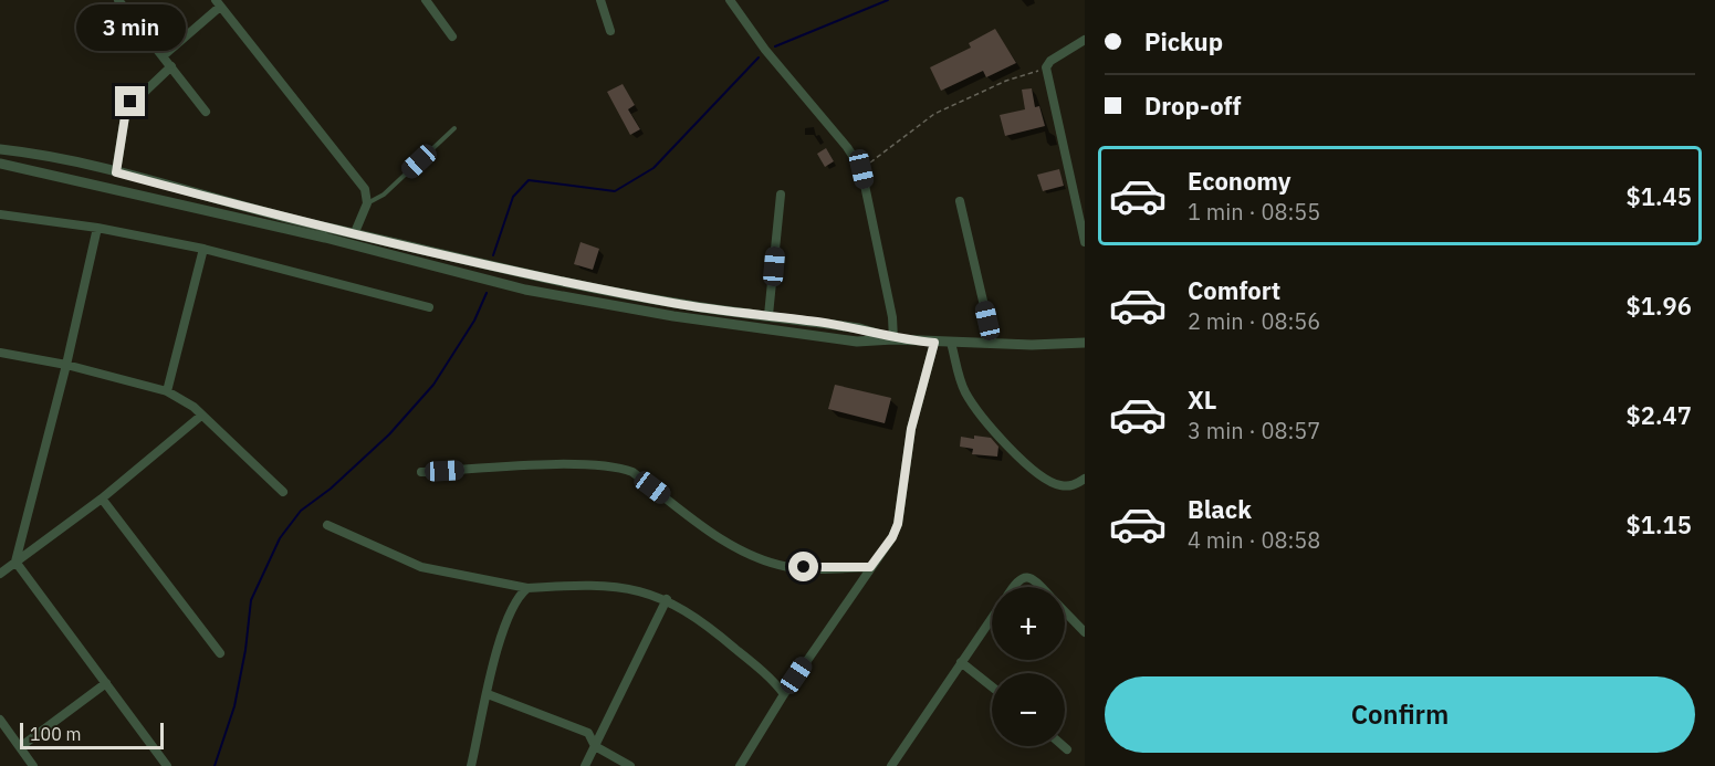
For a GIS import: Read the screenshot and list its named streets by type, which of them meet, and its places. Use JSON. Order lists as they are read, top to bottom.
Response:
{
  "scale_bar": "100 m",
  "page": {
    "banner": ["Pickup", "Drop-off"],
    "bubble": "3 min",
    "list": [
      {
        "name": "Economy",
        "note": "1 min · 08:55",
        "value": "$1.45"
      },
      {
        "name": "Comfort",
        "note": "2 min · 08:56",
        "value": "$1.96"
      },
      {
        "name": "XL",
        "note": "3 min · 08:57",
        "value": "$2.47"
      },
      {
        "name": "Black",
        "note": "4 min · 08:58",
        "value": "$1.15"
      }
    ],
    "map_buttons": ["+", "−"],
    "buttons": "Confirm",
    "scale": "100 m"
  }
}
